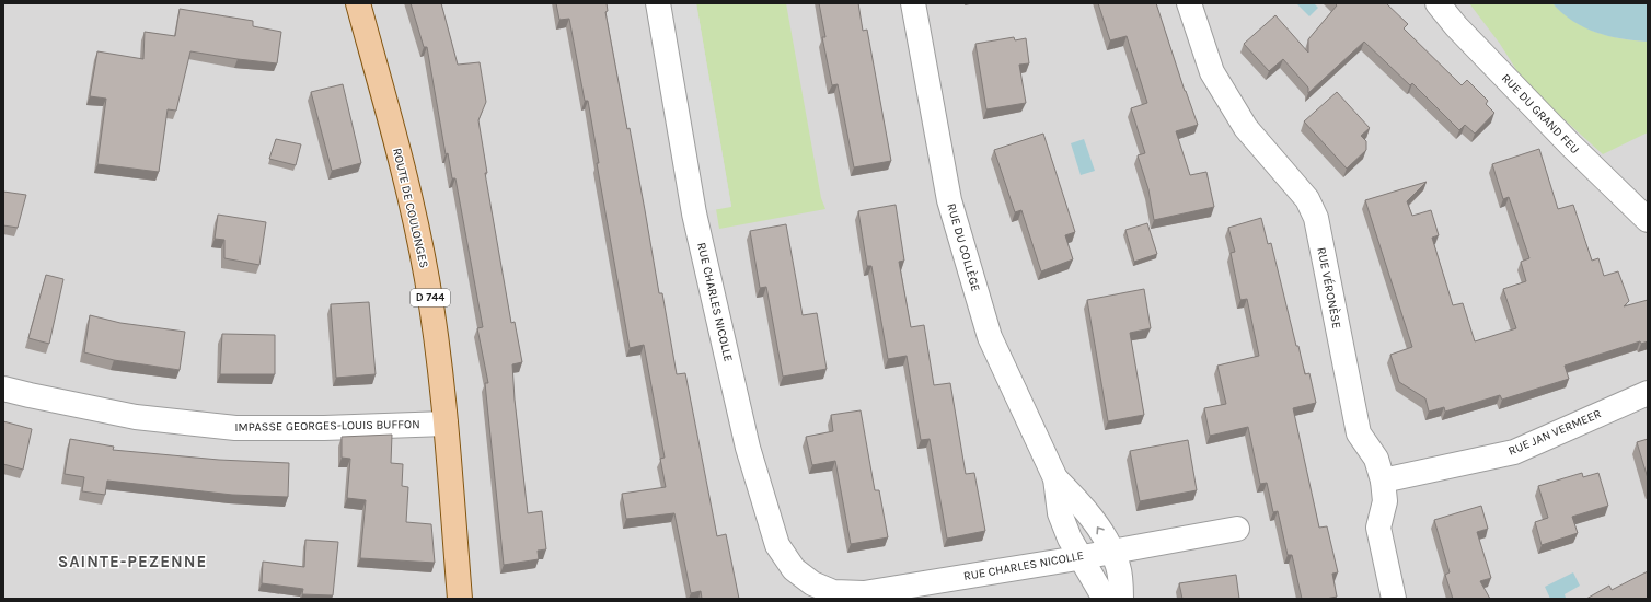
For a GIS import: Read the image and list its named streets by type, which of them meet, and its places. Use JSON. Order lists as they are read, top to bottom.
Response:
{
  "streets": {
    "main road": ["ROUTE DE COULONGES", "D 744"],
    "street": [
      "RUE DU GRAND FEU",
      "RUE DU COLLÈGE",
      "RUE VÉRONÈSE",
      "RUE CHARLES NICOLLE",
      "IMPASSE GEORGES-LOUIS BUFFON",
      "RUE JAN VERMEER"
    ]
  },
  "crossings": [
    ["ROUTE DE COULONGES", "IMPASSE GEORGES-LOUIS BUFFON"],
    ["RUE DU COLLÈGE", "RUE CHARLES NICOLLE"],
    ["RUE VÉRONÈSE", "RUE JAN VERMEER"]
  ],
  "districts": ["SAINTE-PEZENNE"]
}
